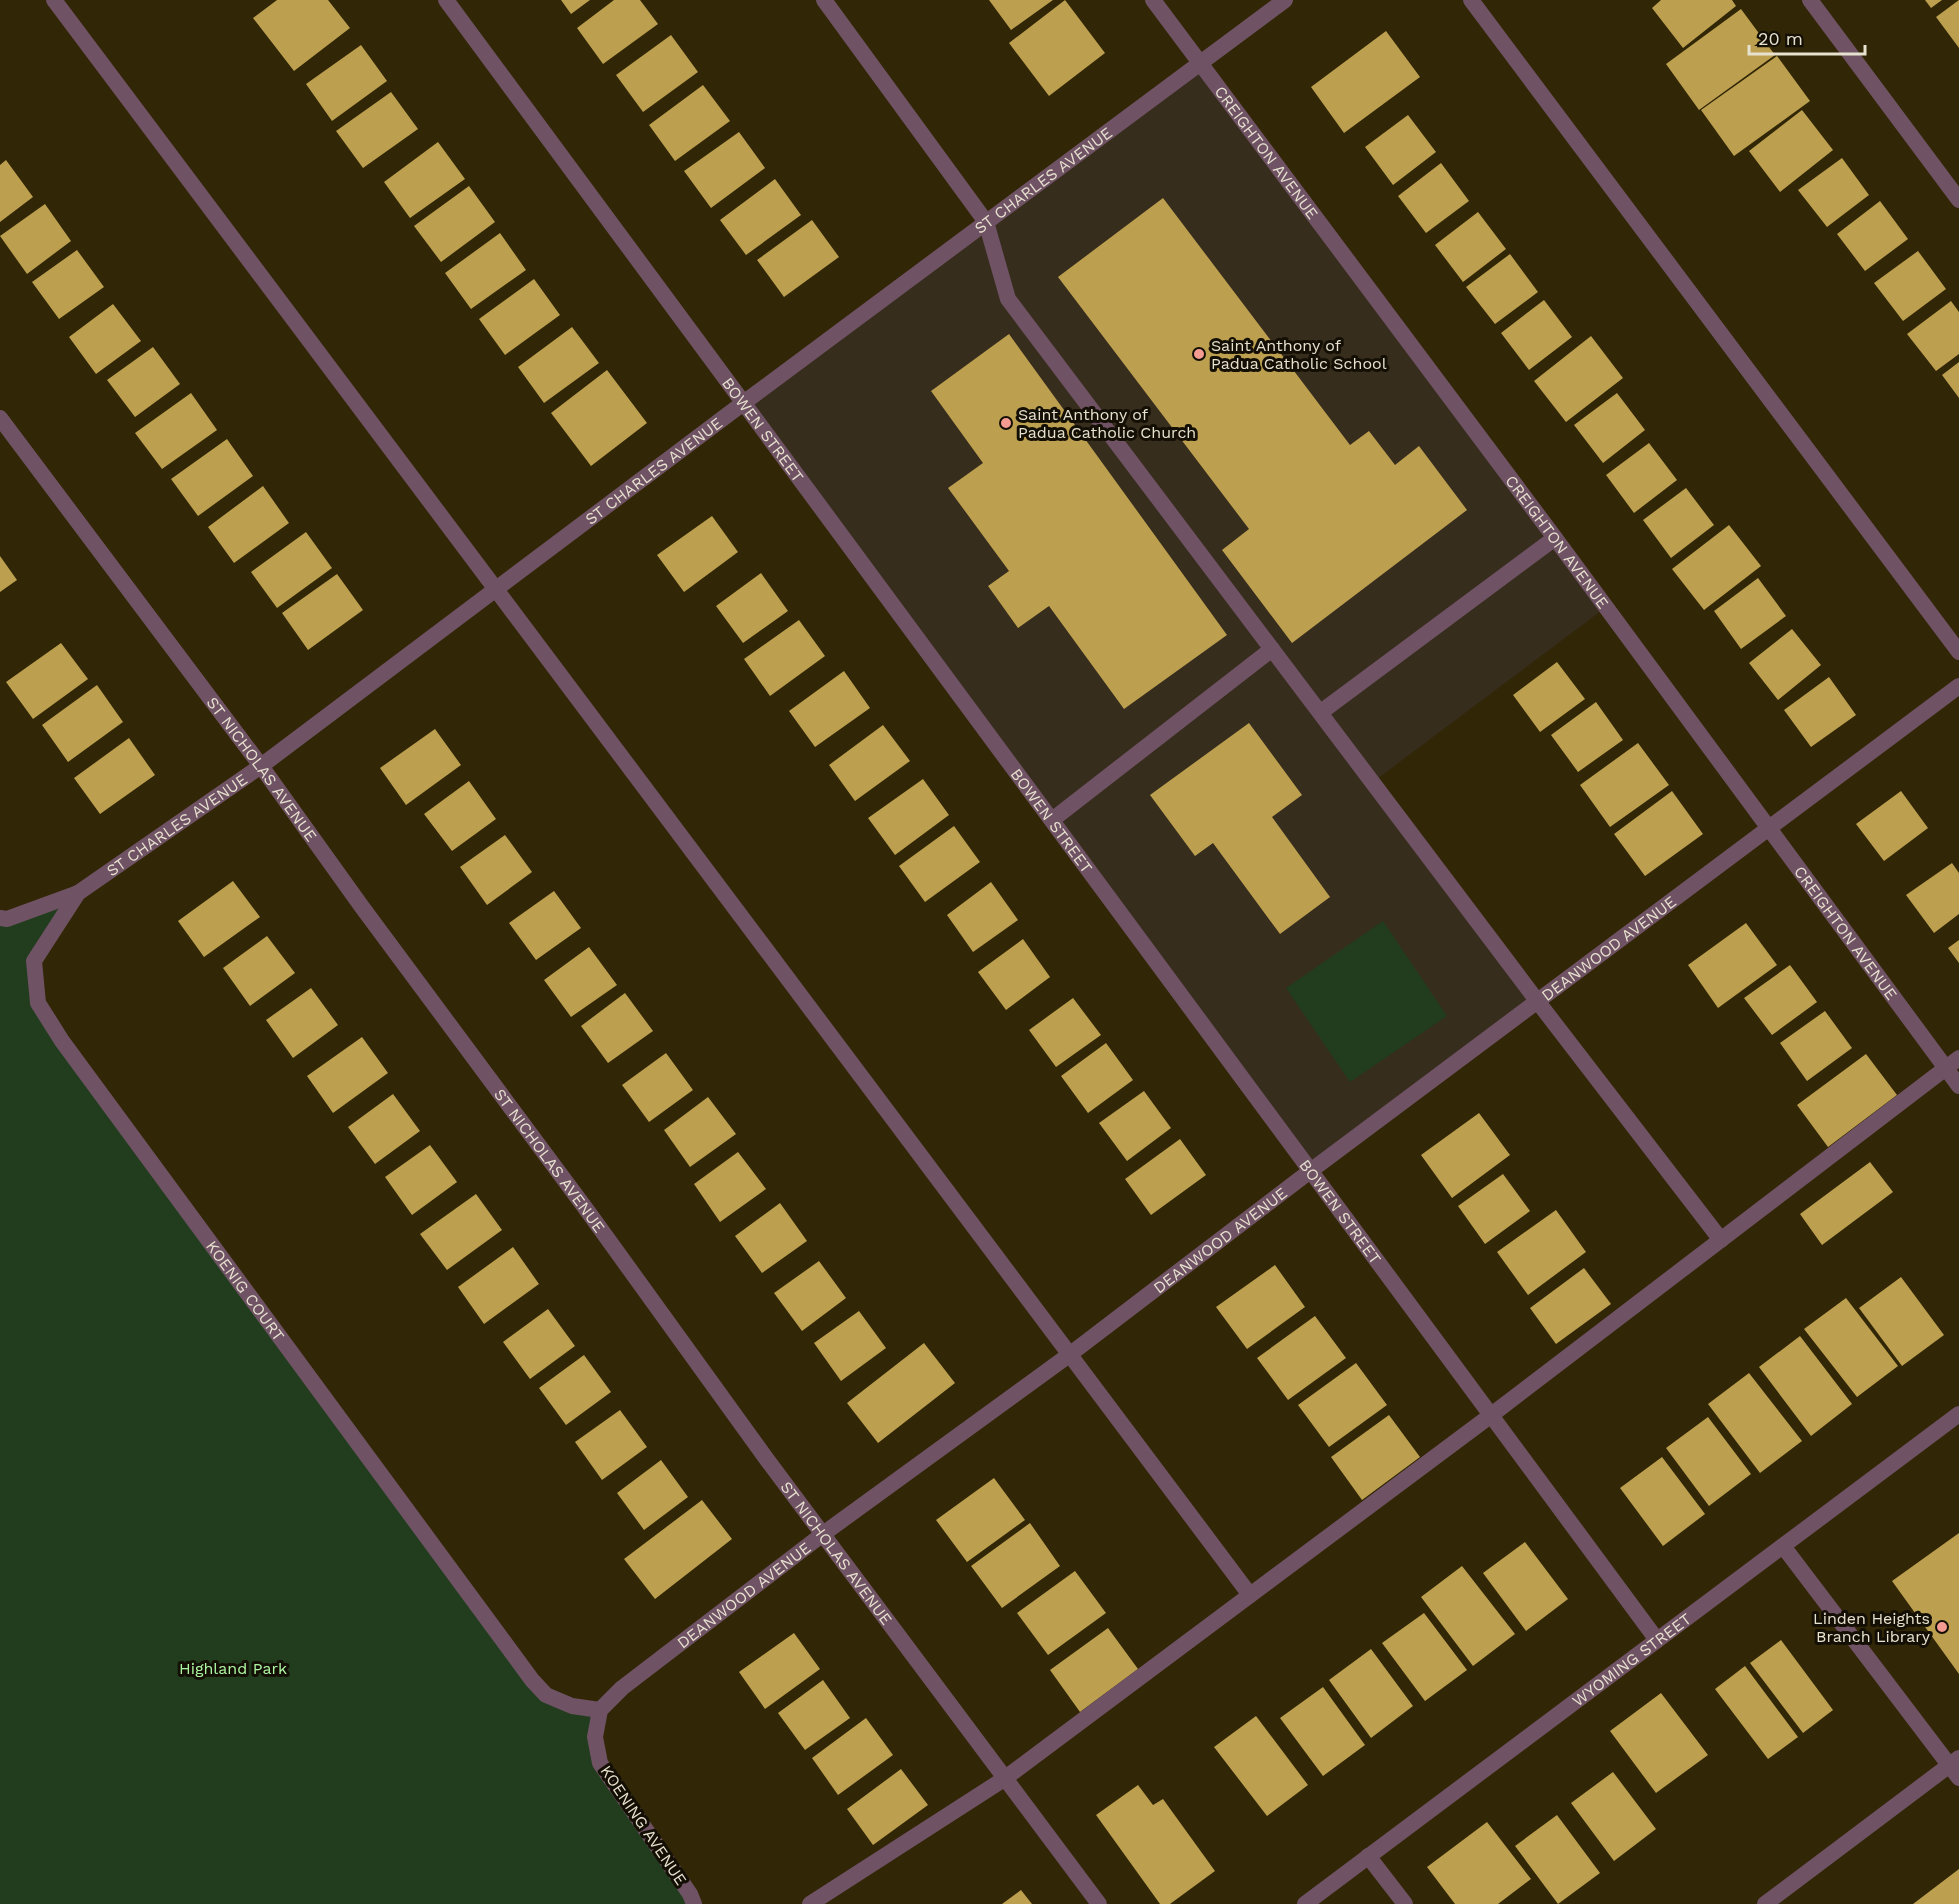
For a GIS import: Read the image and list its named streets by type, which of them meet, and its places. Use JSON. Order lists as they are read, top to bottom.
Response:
{
  "streets": {
    "street": [
      "CREIGHTON AVENUE",
      "ST CHARLES AVENUE",
      "BOWEN STREET",
      "ST NICHOLAS AVENUE",
      "DEANWOOD AVENUE",
      "KOENIG COURT",
      "WYOMING STREET",
      "KOENING AVENUE"
    ]
  },
  "crossings": [
    ["CREIGHTON AVENUE", "ST CHARLES AVENUE"],
    ["CREIGHTON AVENUE", "DEANWOOD AVENUE"],
    ["ST CHARLES AVENUE", "BOWEN STREET"],
    ["ST CHARLES AVENUE", "ST NICHOLAS AVENUE"],
    ["ST CHARLES AVENUE", "KOENIG COURT"],
    ["BOWEN STREET", "DEANWOOD AVENUE"],
    ["BOWEN STREET", "WYOMING STREET"],
    ["ST NICHOLAS AVENUE", "DEANWOOD AVENUE"],
    ["DEANWOOD AVENUE", "KOENIG COURT"],
    ["DEANWOOD AVENUE", "KOENING AVENUE"],
    ["KOENIG COURT", "KOENING AVENUE"]
  ],
  "parks": ["Highland Park"],
  "places": ["Saint Anthony of Padua Catholic School", "Saint Anthony of Padua Catholic Church", "Linden Heights Branch Library"],
  "scale_bar": "20 m"
}
